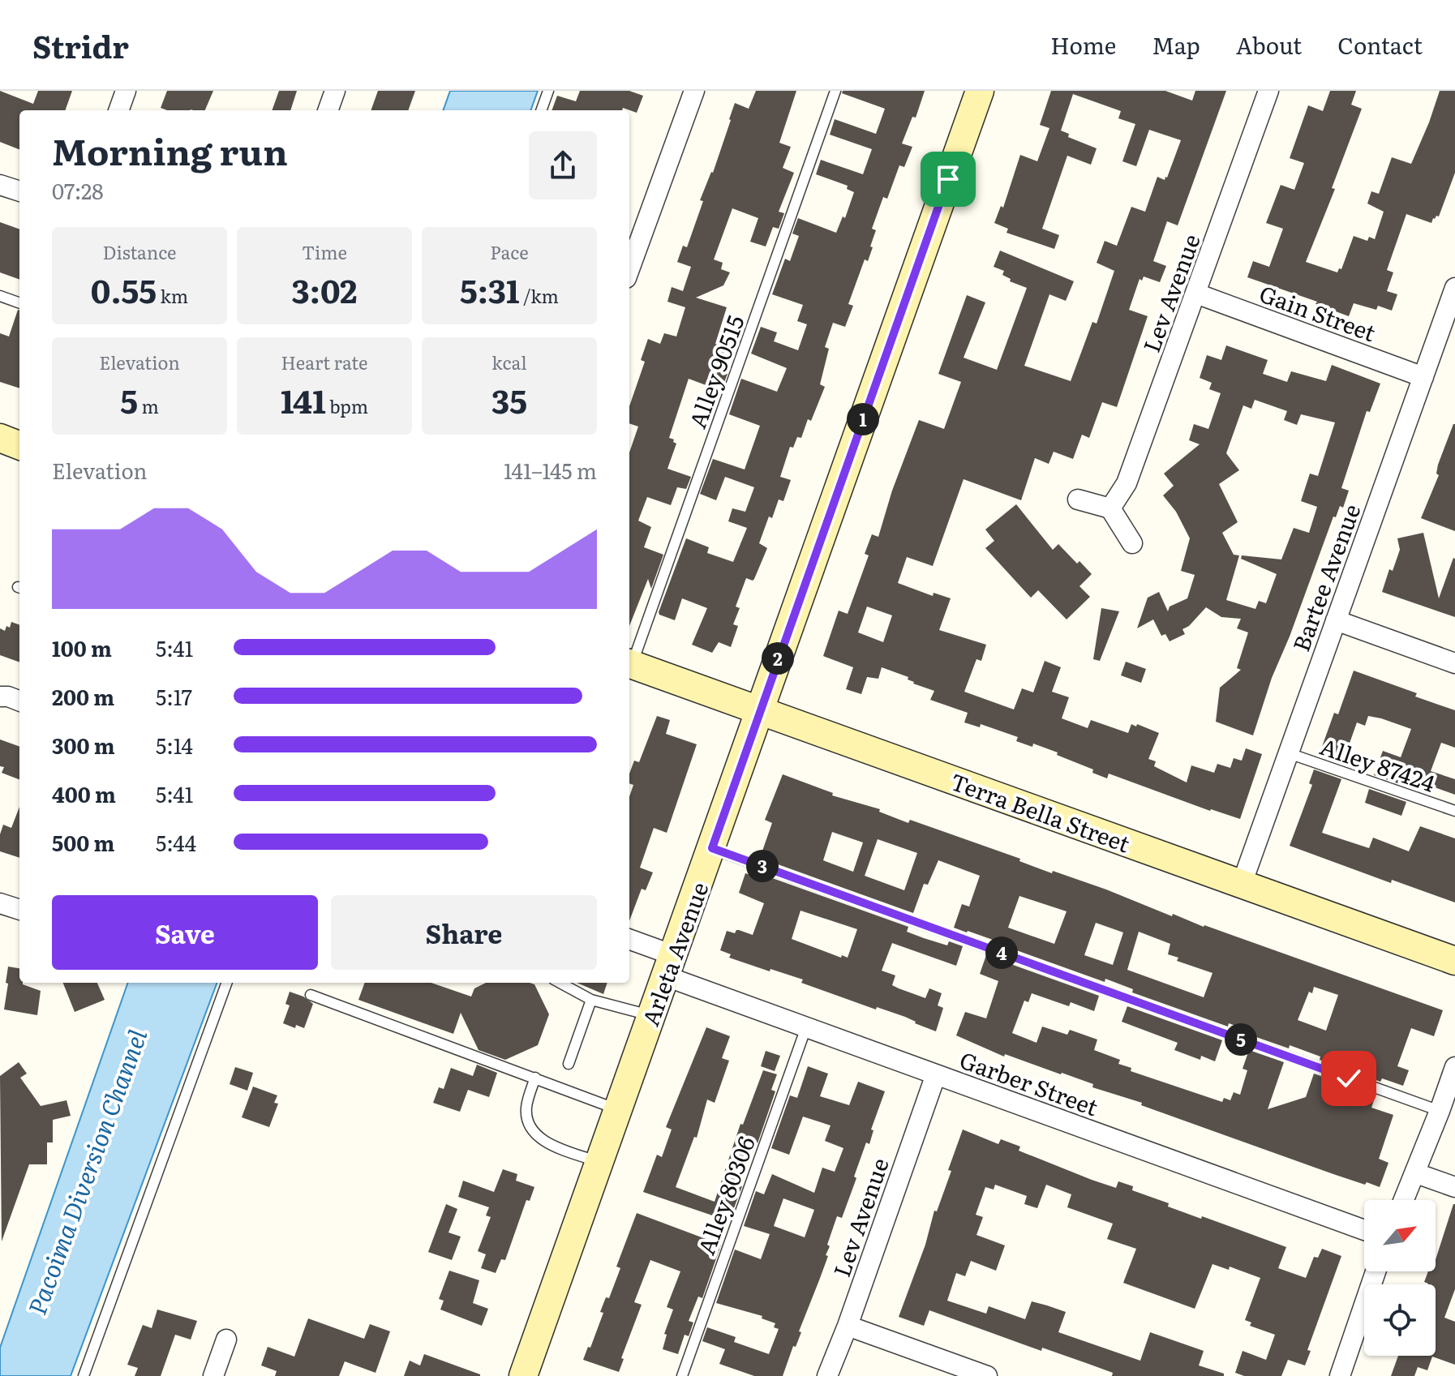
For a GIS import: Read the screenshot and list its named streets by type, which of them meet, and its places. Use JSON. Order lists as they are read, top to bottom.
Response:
{
  "streets": {
    "main road": ["Terra Bella Street", "Arleta Avenue"],
    "street": [
      "Lev Avenue",
      "Gain Street",
      "Bartee Avenue",
      "Garber Street"
    ],
    "lane": ["Alley 90515", "Alley 87424", "Alley 80306"]
  },
  "crossings": [
    ["Lev Avenue", "Gain Street"],
    ["Lev Avenue", "Garber Street"],
    ["Gain Street", "Bartee Avenue"],
    ["Bartee Avenue", "Alley 87424"],
    ["Bartee Avenue", "Terra Bella Street"],
    ["Terra Bella Street", "Arleta Avenue"],
    ["Arleta Avenue", "Garber Street"],
    ["Garber Street", "Alley 80306"]
  ],
  "water": ["Pacoima Diversion Channel"],
  "north": "top right",
  "page": {
    "header": "Stridr",
    "nav": [
      "Home",
      "Map",
      "About",
      "Contact"
    ],
    "heading": ["Morning run", "07:28"],
    "stats": [
      ["Distance", "0.55 km"],
      ["Time", "3:02"],
      ["Pace", "5:31 /km"],
      ["Elevation", "5 m"],
      ["Heart rate", "141 bpm"],
      ["kcal", "35"]
    ],
    "pins": [
      "1",
      "2",
      "3",
      "4",
      "5"
    ],
    "chart": ["Elevation", "141–145 m"],
    "list": [
      {
        "name": "100 m",
        "note": "5:41"
      },
      {
        "name": "200 m",
        "note": "5:17"
      },
      {
        "name": "300 m",
        "note": "5:14"
      },
      {
        "name": "400 m",
        "note": "5:41"
      },
      {
        "name": "500 m",
        "note": "5:44"
      }
    ],
    "buttons": ["Save", "Share"]
  }
}
